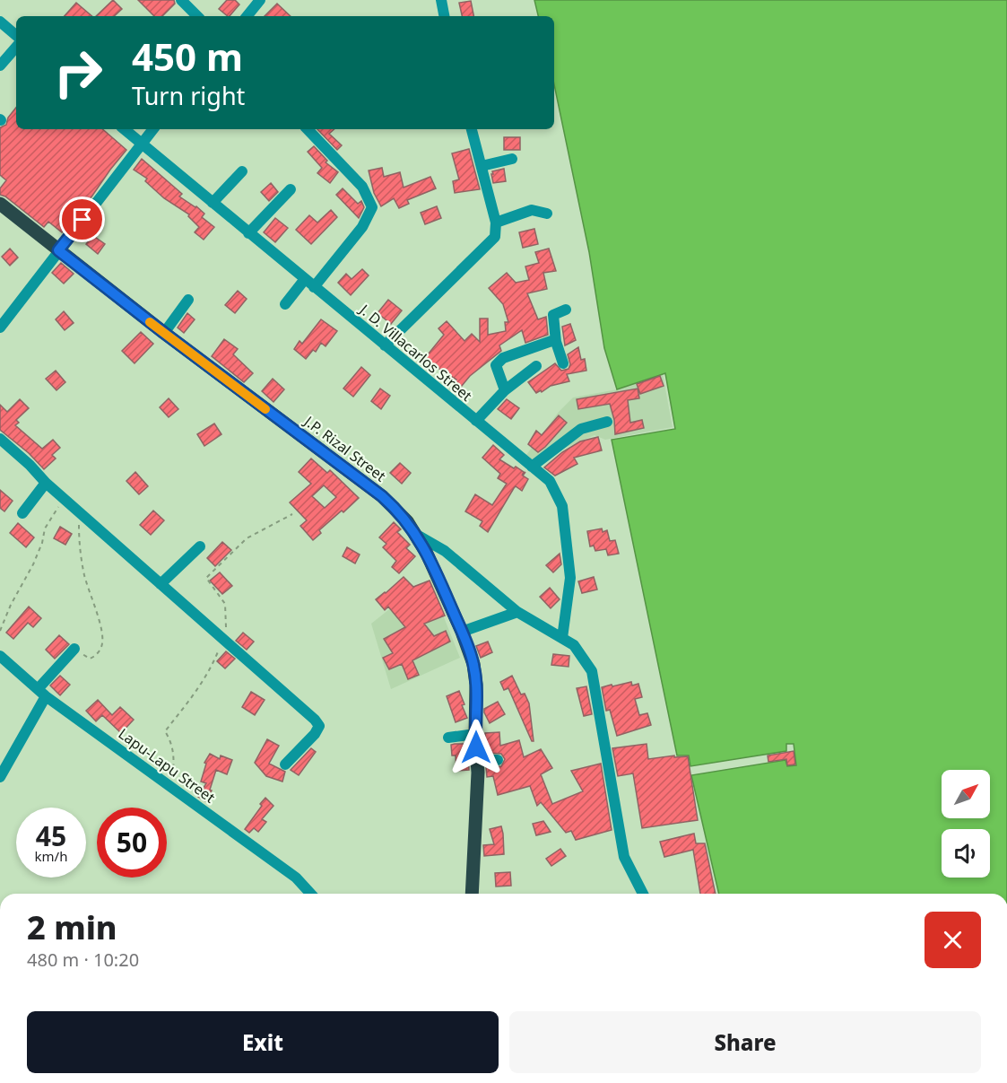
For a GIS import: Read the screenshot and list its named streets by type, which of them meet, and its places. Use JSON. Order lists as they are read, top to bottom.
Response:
{
  "streets": {
    "main road": ["J.P. Rizal Street"],
    "street": ["J. D. Villacarlos Street", "Lapu-Lapu Street"]
  },
  "north": "top right",
  "page": {
    "turn": ["450 m", "Turn right"],
    "speed": "45 km/h",
    "limit": "50",
    "heading": ["2 min", "480 m · 10:20"],
    "buttons": ["Exit", "Share"]
  }
}
